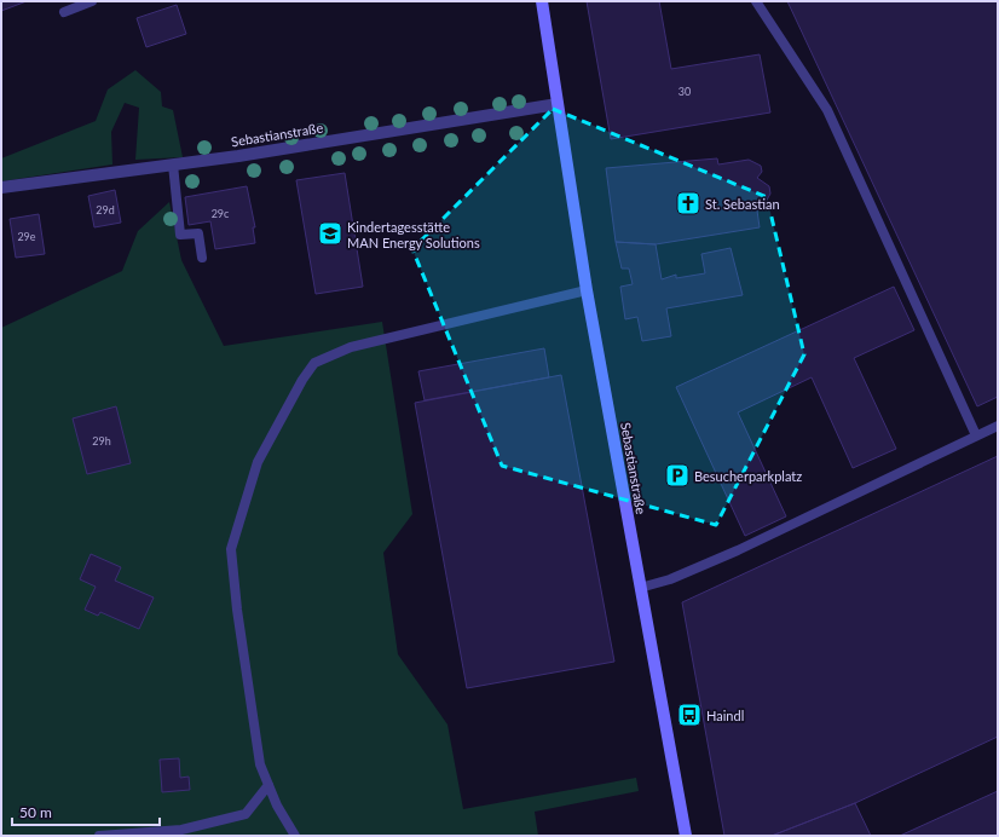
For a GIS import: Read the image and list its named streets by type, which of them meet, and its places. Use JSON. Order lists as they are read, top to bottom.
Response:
{
  "streets": {
    "main road": ["Sebastianstraße"]
  },
  "places": {
    "church": ["St. Sebastian"],
    "school or university": ["Kindertagesstätte MAN Energy Solutions"],
    "parking": ["Besucherparkplatz"],
    "bus stop": ["Haindl"]
  },
  "house_numbers": [
    "30",
    "29d",
    "29c",
    "29e",
    "29h"
  ],
  "scale_bar": "50 m"
}
